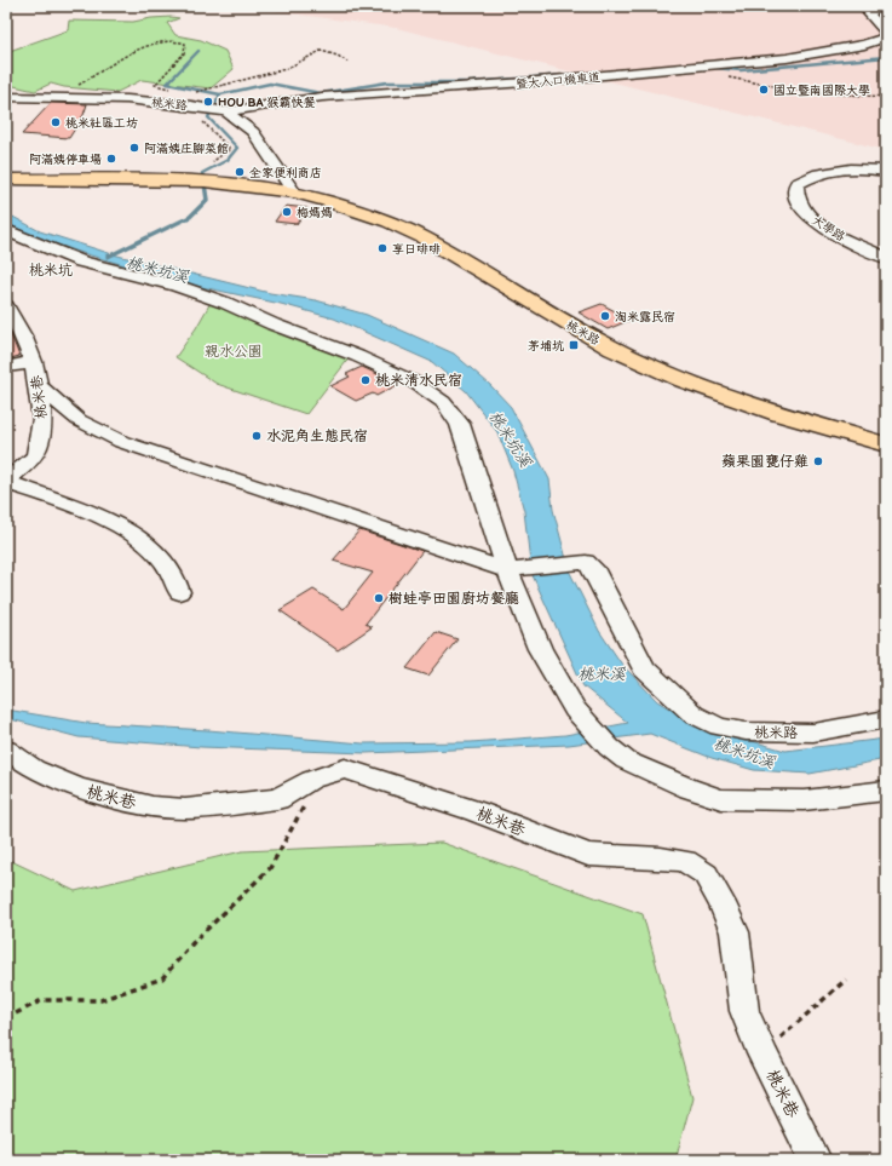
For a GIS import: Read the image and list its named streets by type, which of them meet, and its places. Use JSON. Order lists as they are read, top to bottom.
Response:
{
  "streets": {
    "main road": ["桃米路"],
    "street": ["暨大入口機車道", "大學路", "桃米巷"]
  },
  "crossings": [
    ["暨大入口機車道", "桃米路"]
  ],
  "districts": ["桃米坑"],
  "water": ["桃米坑溪", "桃米溪"],
  "parks": ["親水公園"],
  "places": {
    "other": [
      "國立暨南國際大學",
      "HOU BA 猴霸快餐",
      "桃米社區工坊",
      "阿滿姨庄腳菜館",
      "阿滿姨停車場",
      "全家便利商店",
      "梅媽媽",
      "享日啡啡",
      "淘米露民宿",
      "桃米清水民宿",
      "水泥角生態民宿",
      "蘋果園甕仔雞",
      "樹蛙亭田園廚坊餐廳"
    ],
    "transit": ["茅埔坑"]
  }
}
